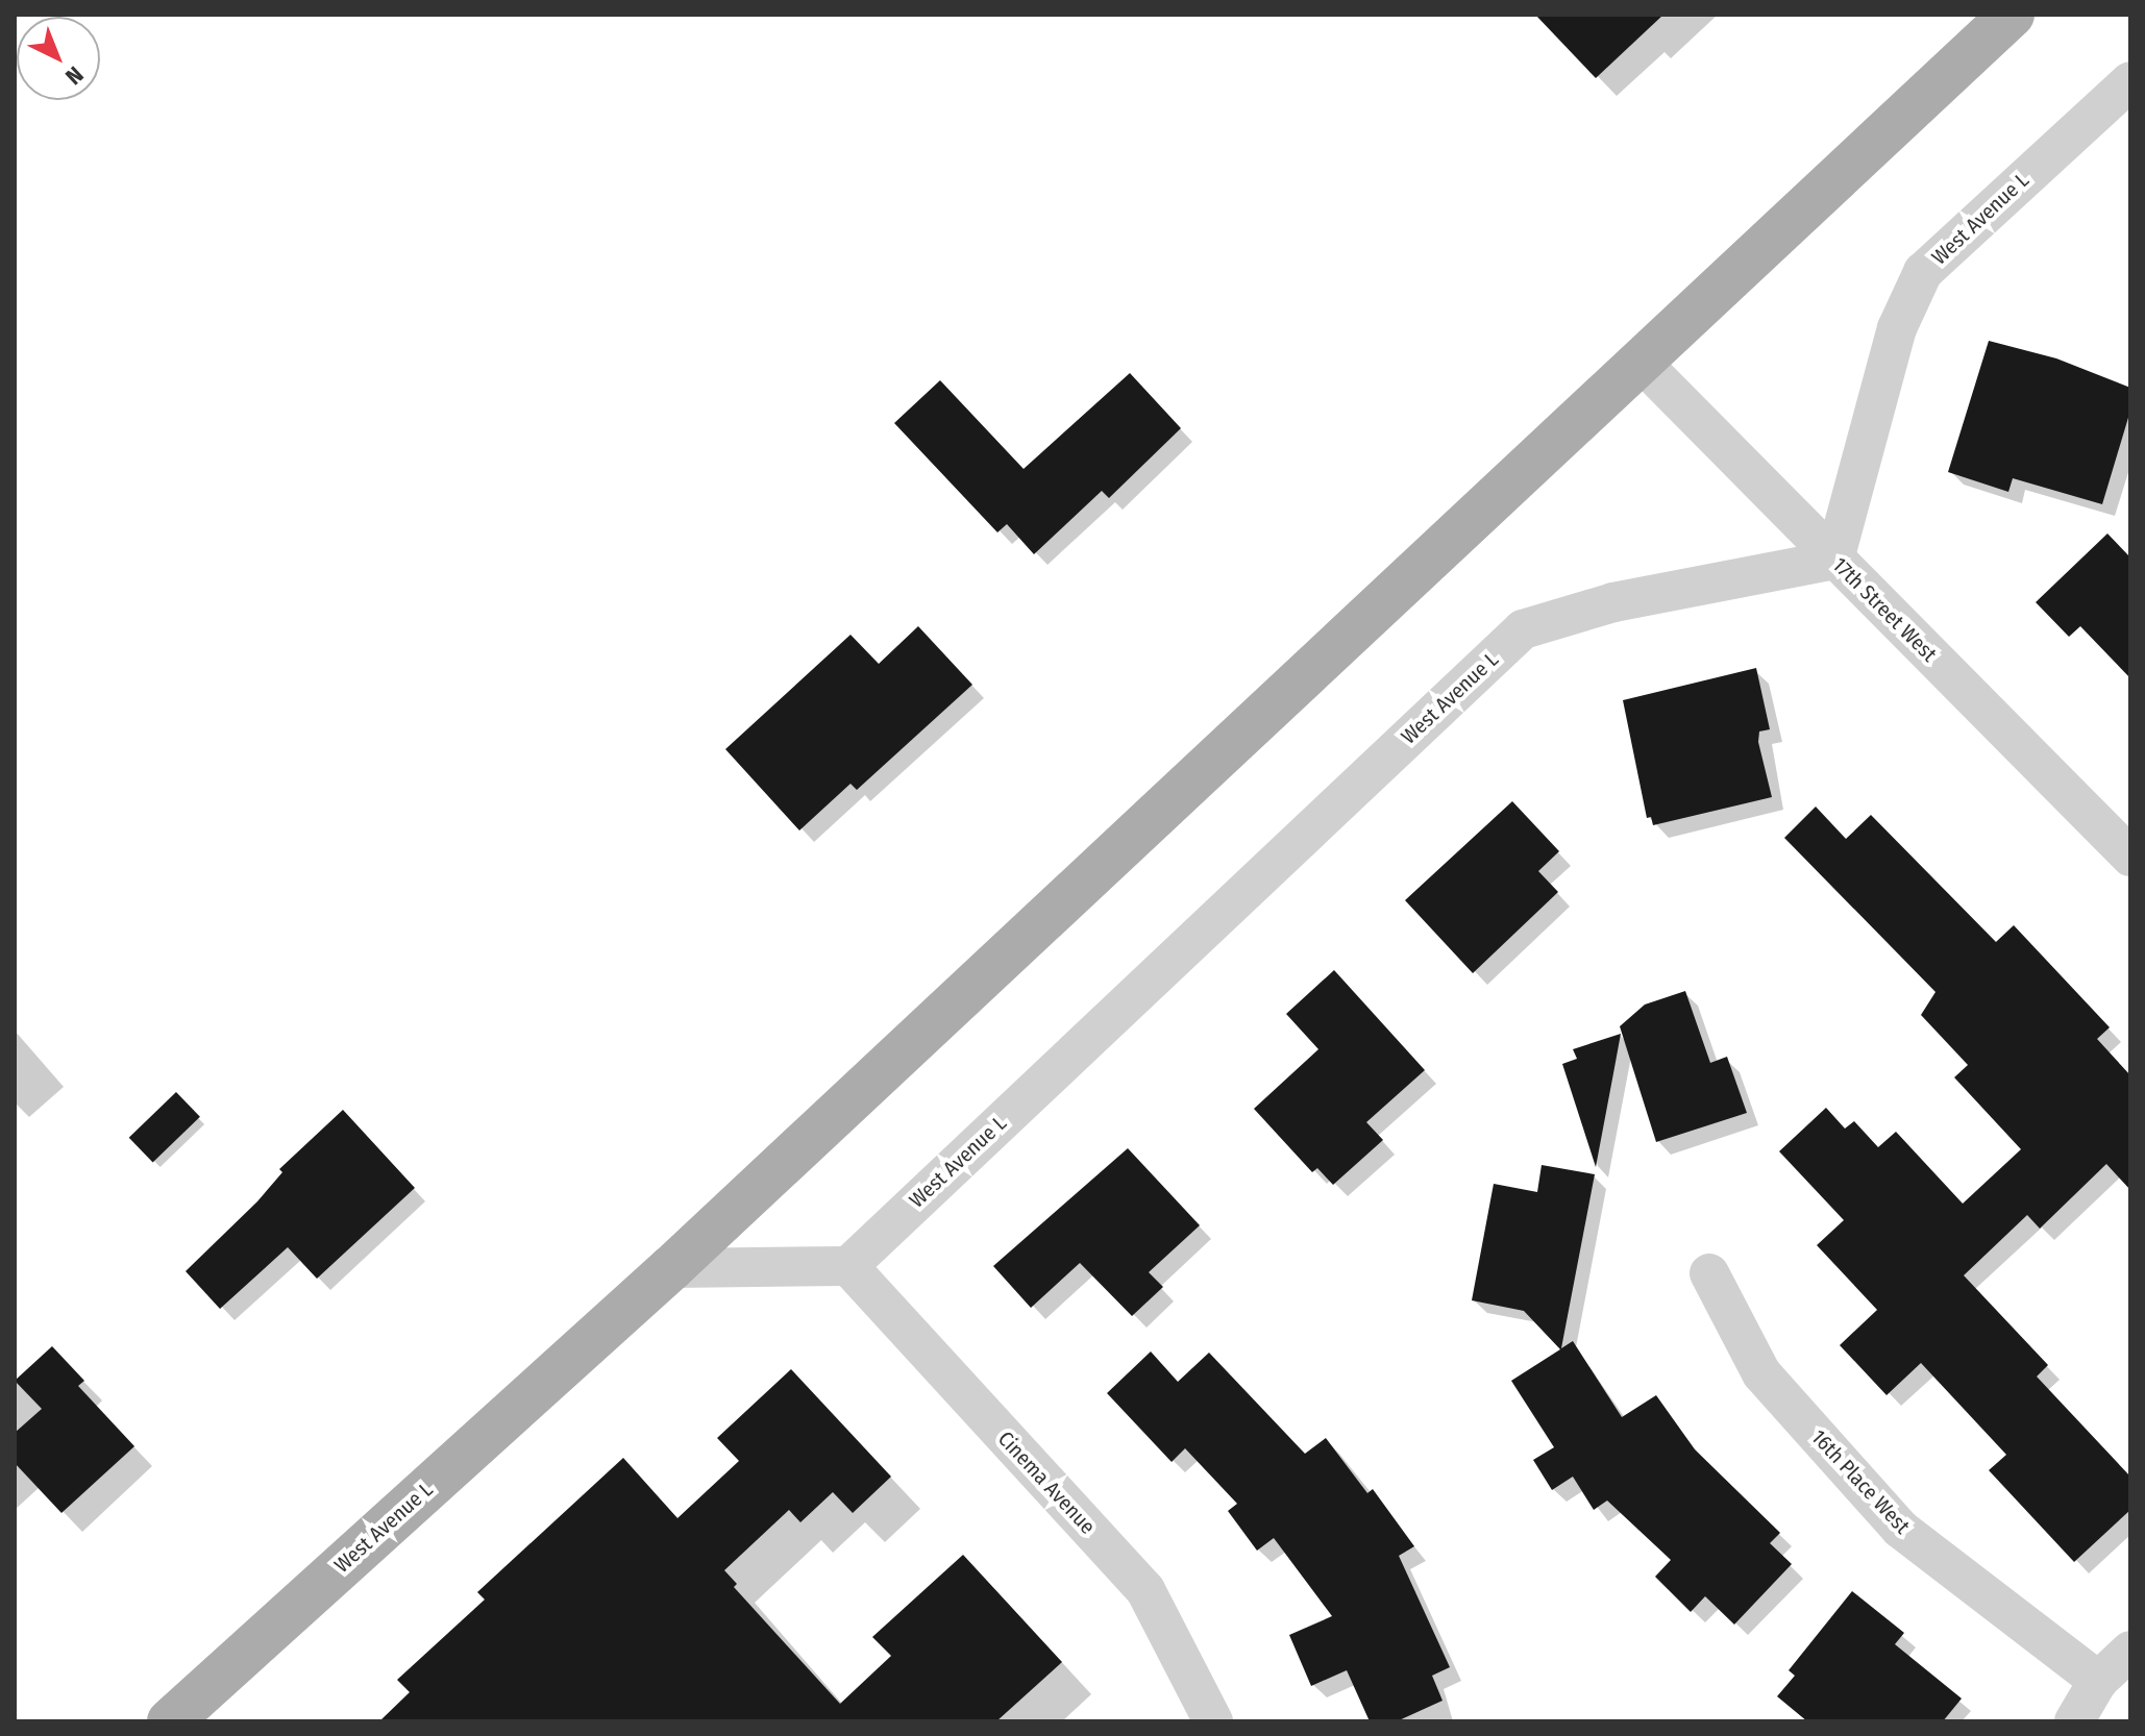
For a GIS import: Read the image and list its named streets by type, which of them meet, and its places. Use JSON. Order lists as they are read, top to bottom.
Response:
{
  "streets": {
    "main road": ["West Avenue L"],
    "street": ["17th Street West", "16th Place West", "Cinema Avenue"]
  },
  "crossings": [
    ["West Avenue L", "17th Street West"],
    ["West Avenue L", "Cinema Avenue"]
  ],
  "north": "bottom right"
}
